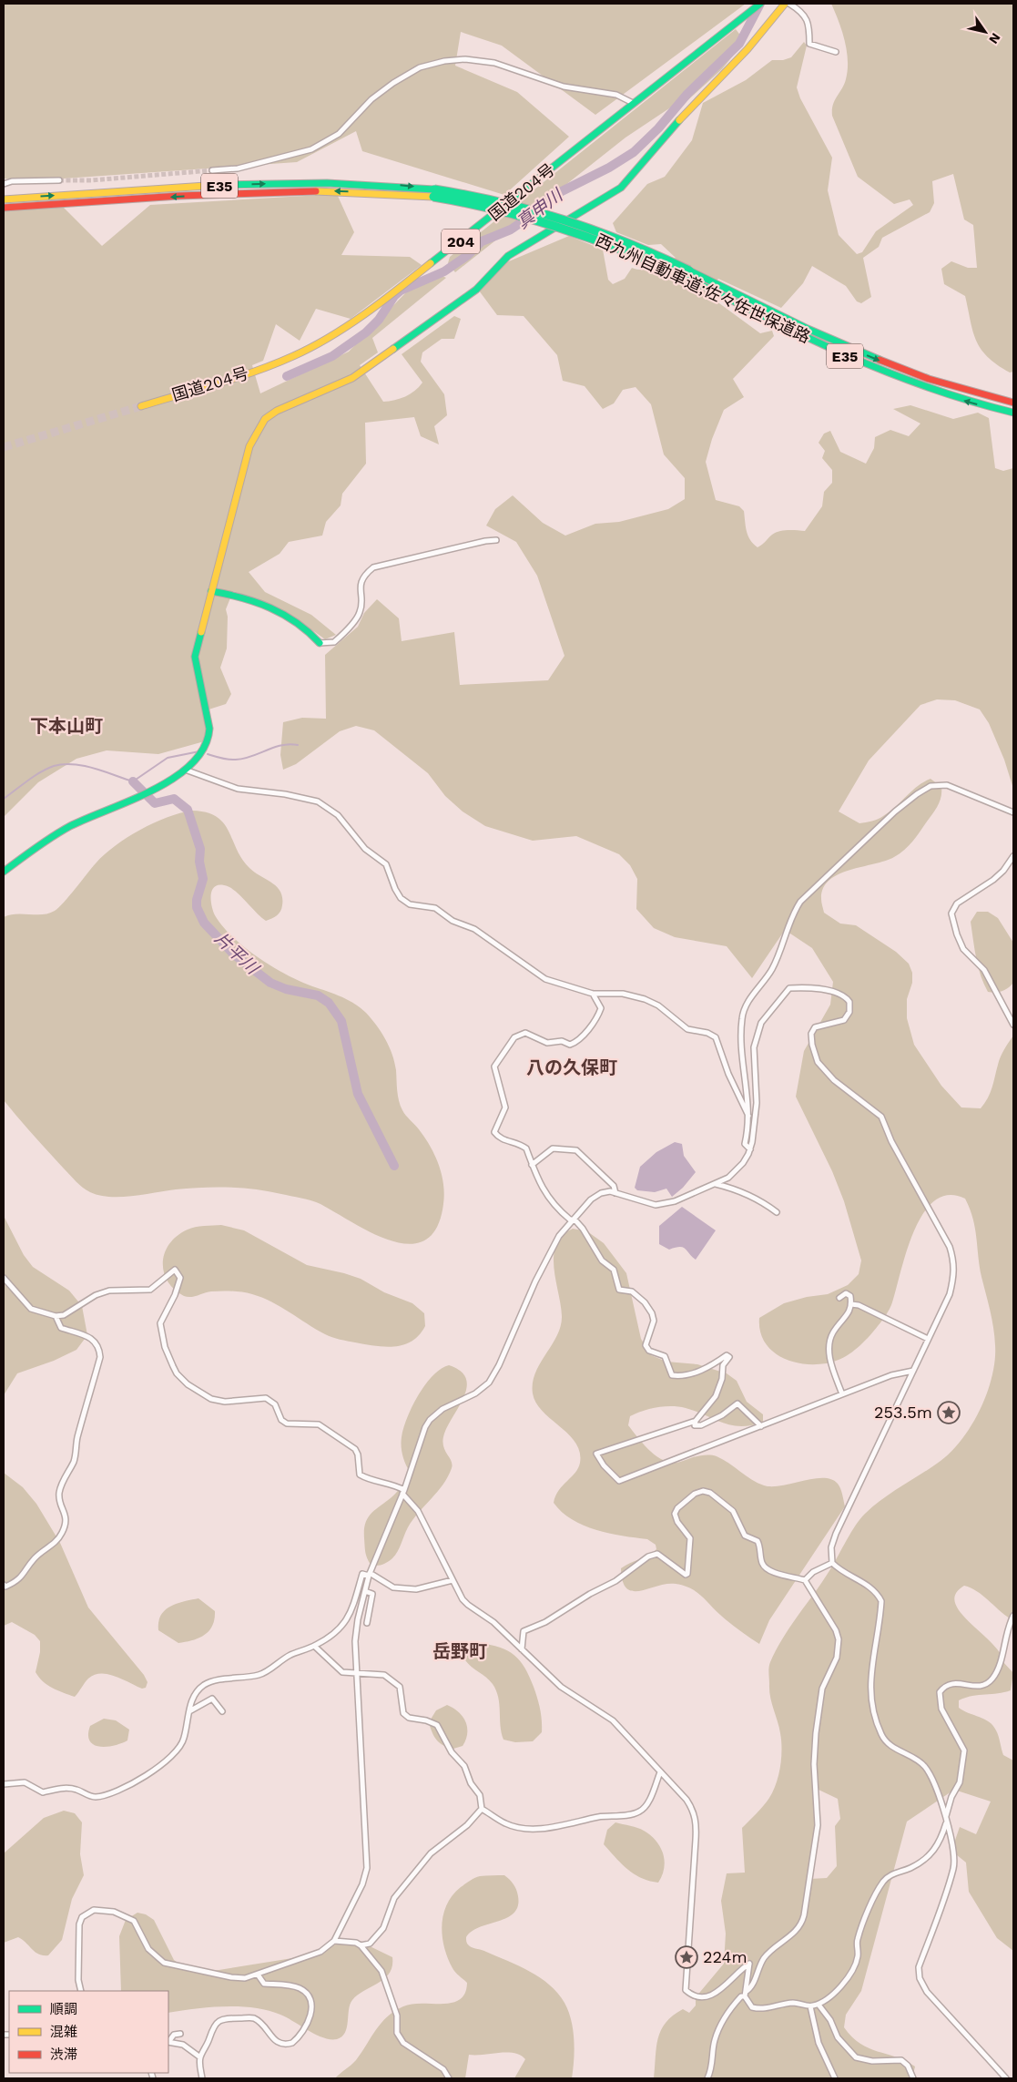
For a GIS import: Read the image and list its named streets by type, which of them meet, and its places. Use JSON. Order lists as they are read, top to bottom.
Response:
{
  "streets": {
    "main road": [
      "E35",
      "国道204号",
      "204",
      "西九州自動車道;佐々佐世保道路"
    ]
  },
  "districts": ["下本山町", "八の久保町", "岳野町"],
  "water": ["真申川", "片平川"],
  "places": {
    "place": ["253.5m", "224m"]
  },
  "legend": ["順調", "混雑", "渋滞"],
  "north": "bottom right"
}
